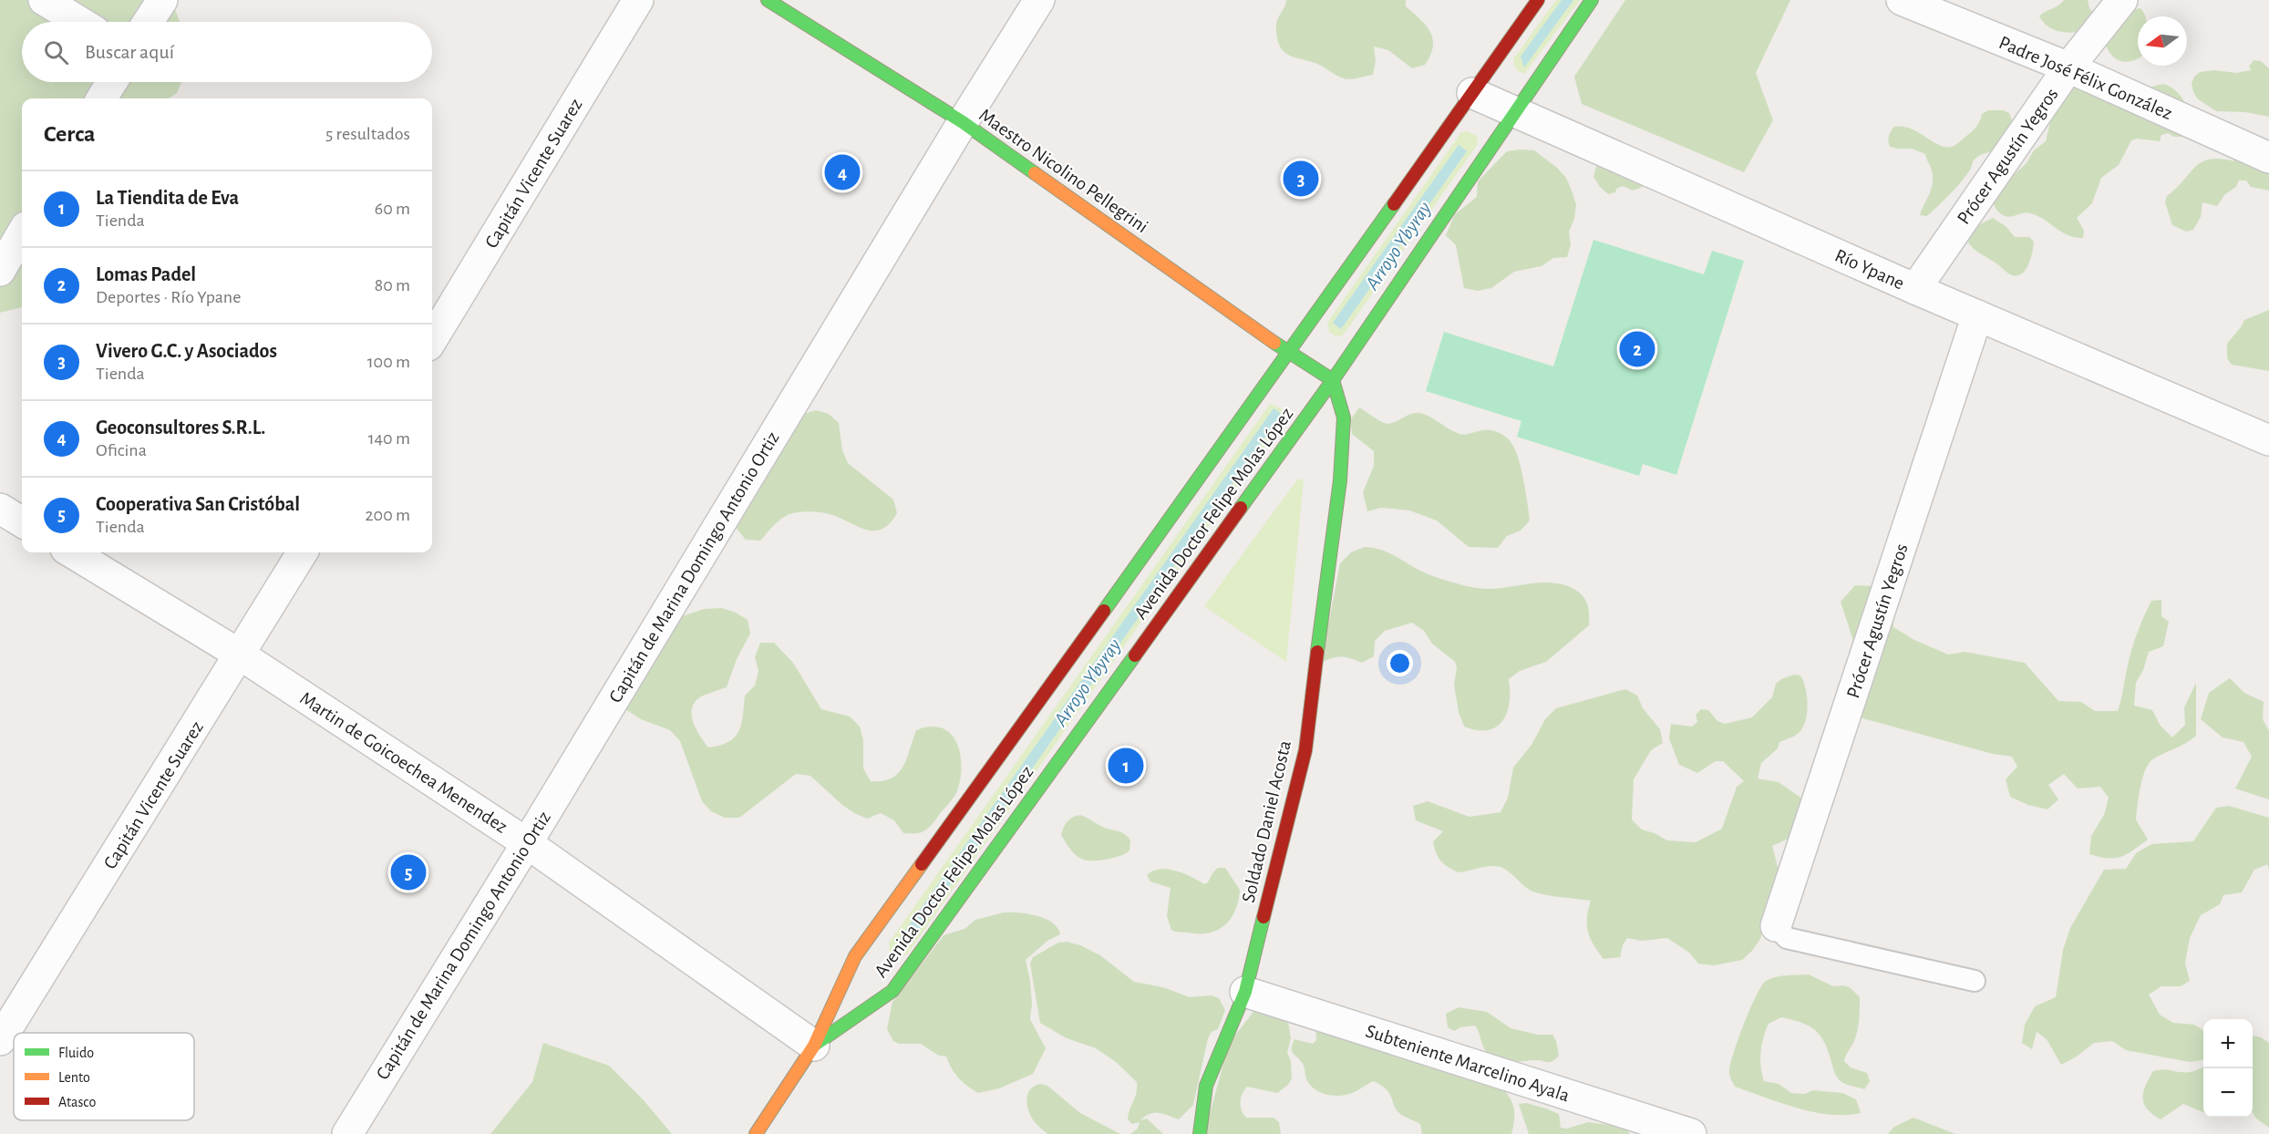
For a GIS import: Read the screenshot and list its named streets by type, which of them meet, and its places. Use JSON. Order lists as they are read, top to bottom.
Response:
{
  "streets": {
    "main road": ["Maestro Nicolino Pellegrini", "Avenida Doctor Felipe Molas López", "Soldado Daniel Acosta"],
    "street": [
      "Padre José Félix González",
      "Prócer Agustín Yegros",
      "Capitán Vicente Suarez",
      "Río Ypane",
      "Capitán de Marina Domingo Antonio Ortiz",
      "Martin de Goicoechea Menendez",
      "Subteniente Marcelino Ayala"
    ]
  },
  "crossings": [
    ["Padre José Félix González", "Prócer Agustín Yegros"],
    ["Prócer Agustín Yegros", "Río Ypane"],
    ["Maestro Nicolino Pellegrini", "Avenida Doctor Felipe Molas López"],
    ["Maestro Nicolino Pellegrini", "Capitán de Marina Domingo Antonio Ortiz"],
    ["Maestro Nicolino Pellegrini", "Soldado Daniel Acosta"],
    ["Capitán Vicente Suarez", "Martin de Goicoechea Menendez"],
    ["Río Ypane", "Avenida Doctor Felipe Molas López"],
    ["Avenida Doctor Felipe Molas López", "Martin de Goicoechea Menendez"],
    ["Avenida Doctor Felipe Molas López", "Soldado Daniel Acosta"],
    ["Capitán de Marina Domingo Antonio Ortiz", "Martin de Goicoechea Menendez"],
    ["Soldado Daniel Acosta", "Subteniente Marcelino Ayala"]
  ],
  "water": ["Arroyo Ybyray"],
  "legend": ["Fluido", "Lento", "Atasco"],
  "north": "left",
  "page": {
    "search": "Buscar aquí",
    "heading": ["Cerca", "5 resultados"],
    "pins": [
      "4",
      "3",
      "2",
      "1",
      "5"
    ],
    "list": [
      {
        "mark": "1",
        "name": "La Tiendita de Eva",
        "note": "Tienda",
        "value": "60 m"
      },
      {
        "mark": "2",
        "name": "Lomas Padel",
        "note": "Deportes · Río Ypane",
        "value": "80 m"
      },
      {
        "mark": "3",
        "name": "Vivero G.C. y Asociados",
        "note": "Tienda",
        "value": "100 m"
      },
      {
        "mark": "4",
        "name": "Geoconsultores S.R.L.",
        "note": "Oficina",
        "value": "140 m"
      },
      {
        "mark": "5",
        "name": "Cooperativa San Cristóbal",
        "note": "Tienda",
        "value": "200 m"
      }
    ],
    "map_buttons": ["+", "−"]
  }
}
